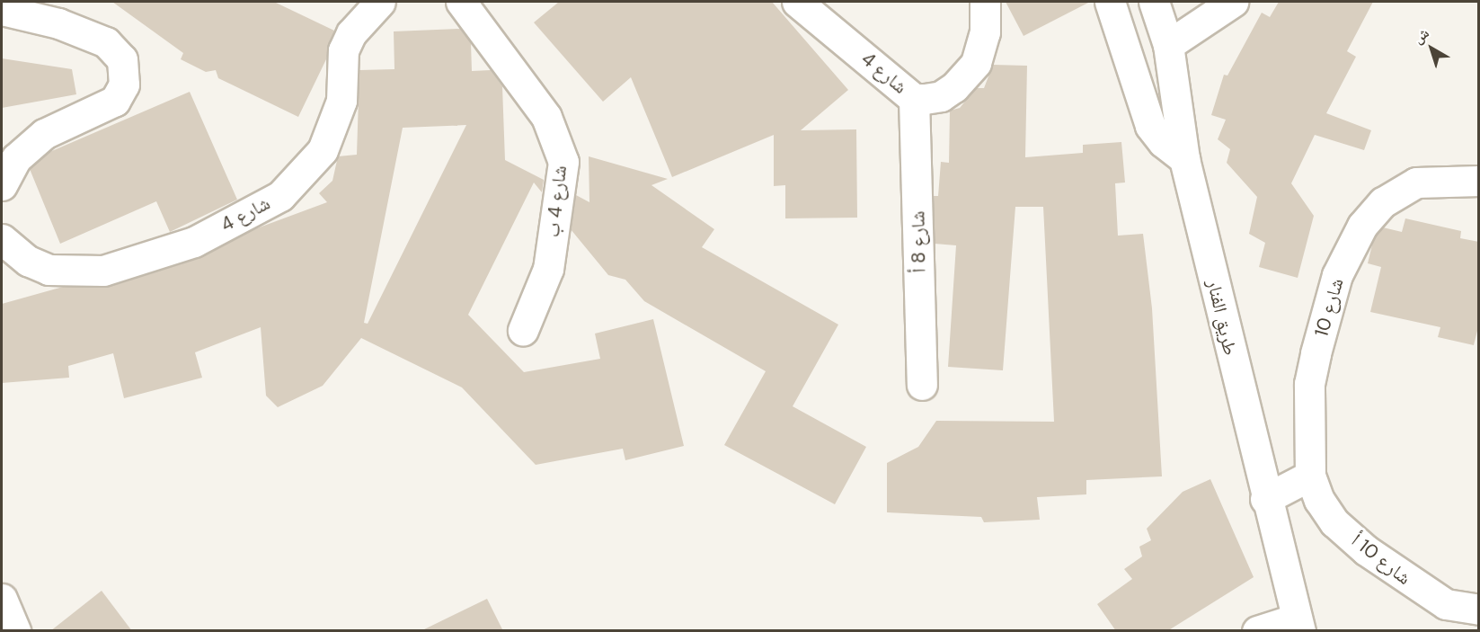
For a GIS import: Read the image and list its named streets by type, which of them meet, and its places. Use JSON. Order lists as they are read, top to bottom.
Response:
{
  "streets": {
    "street": [
      "شارع 4",
      "شارع 4 ب",
      "شارع 8 أ",
      "شارع 10",
      "طريق الفنار",
      "شارع 10 أ"
    ]
  },
  "crossings": [
    ["شارع 4", "شارع 8 أ"],
    ["شارع 10", "شارع 10 أ"]
  ],
  "north": "top left"
}
